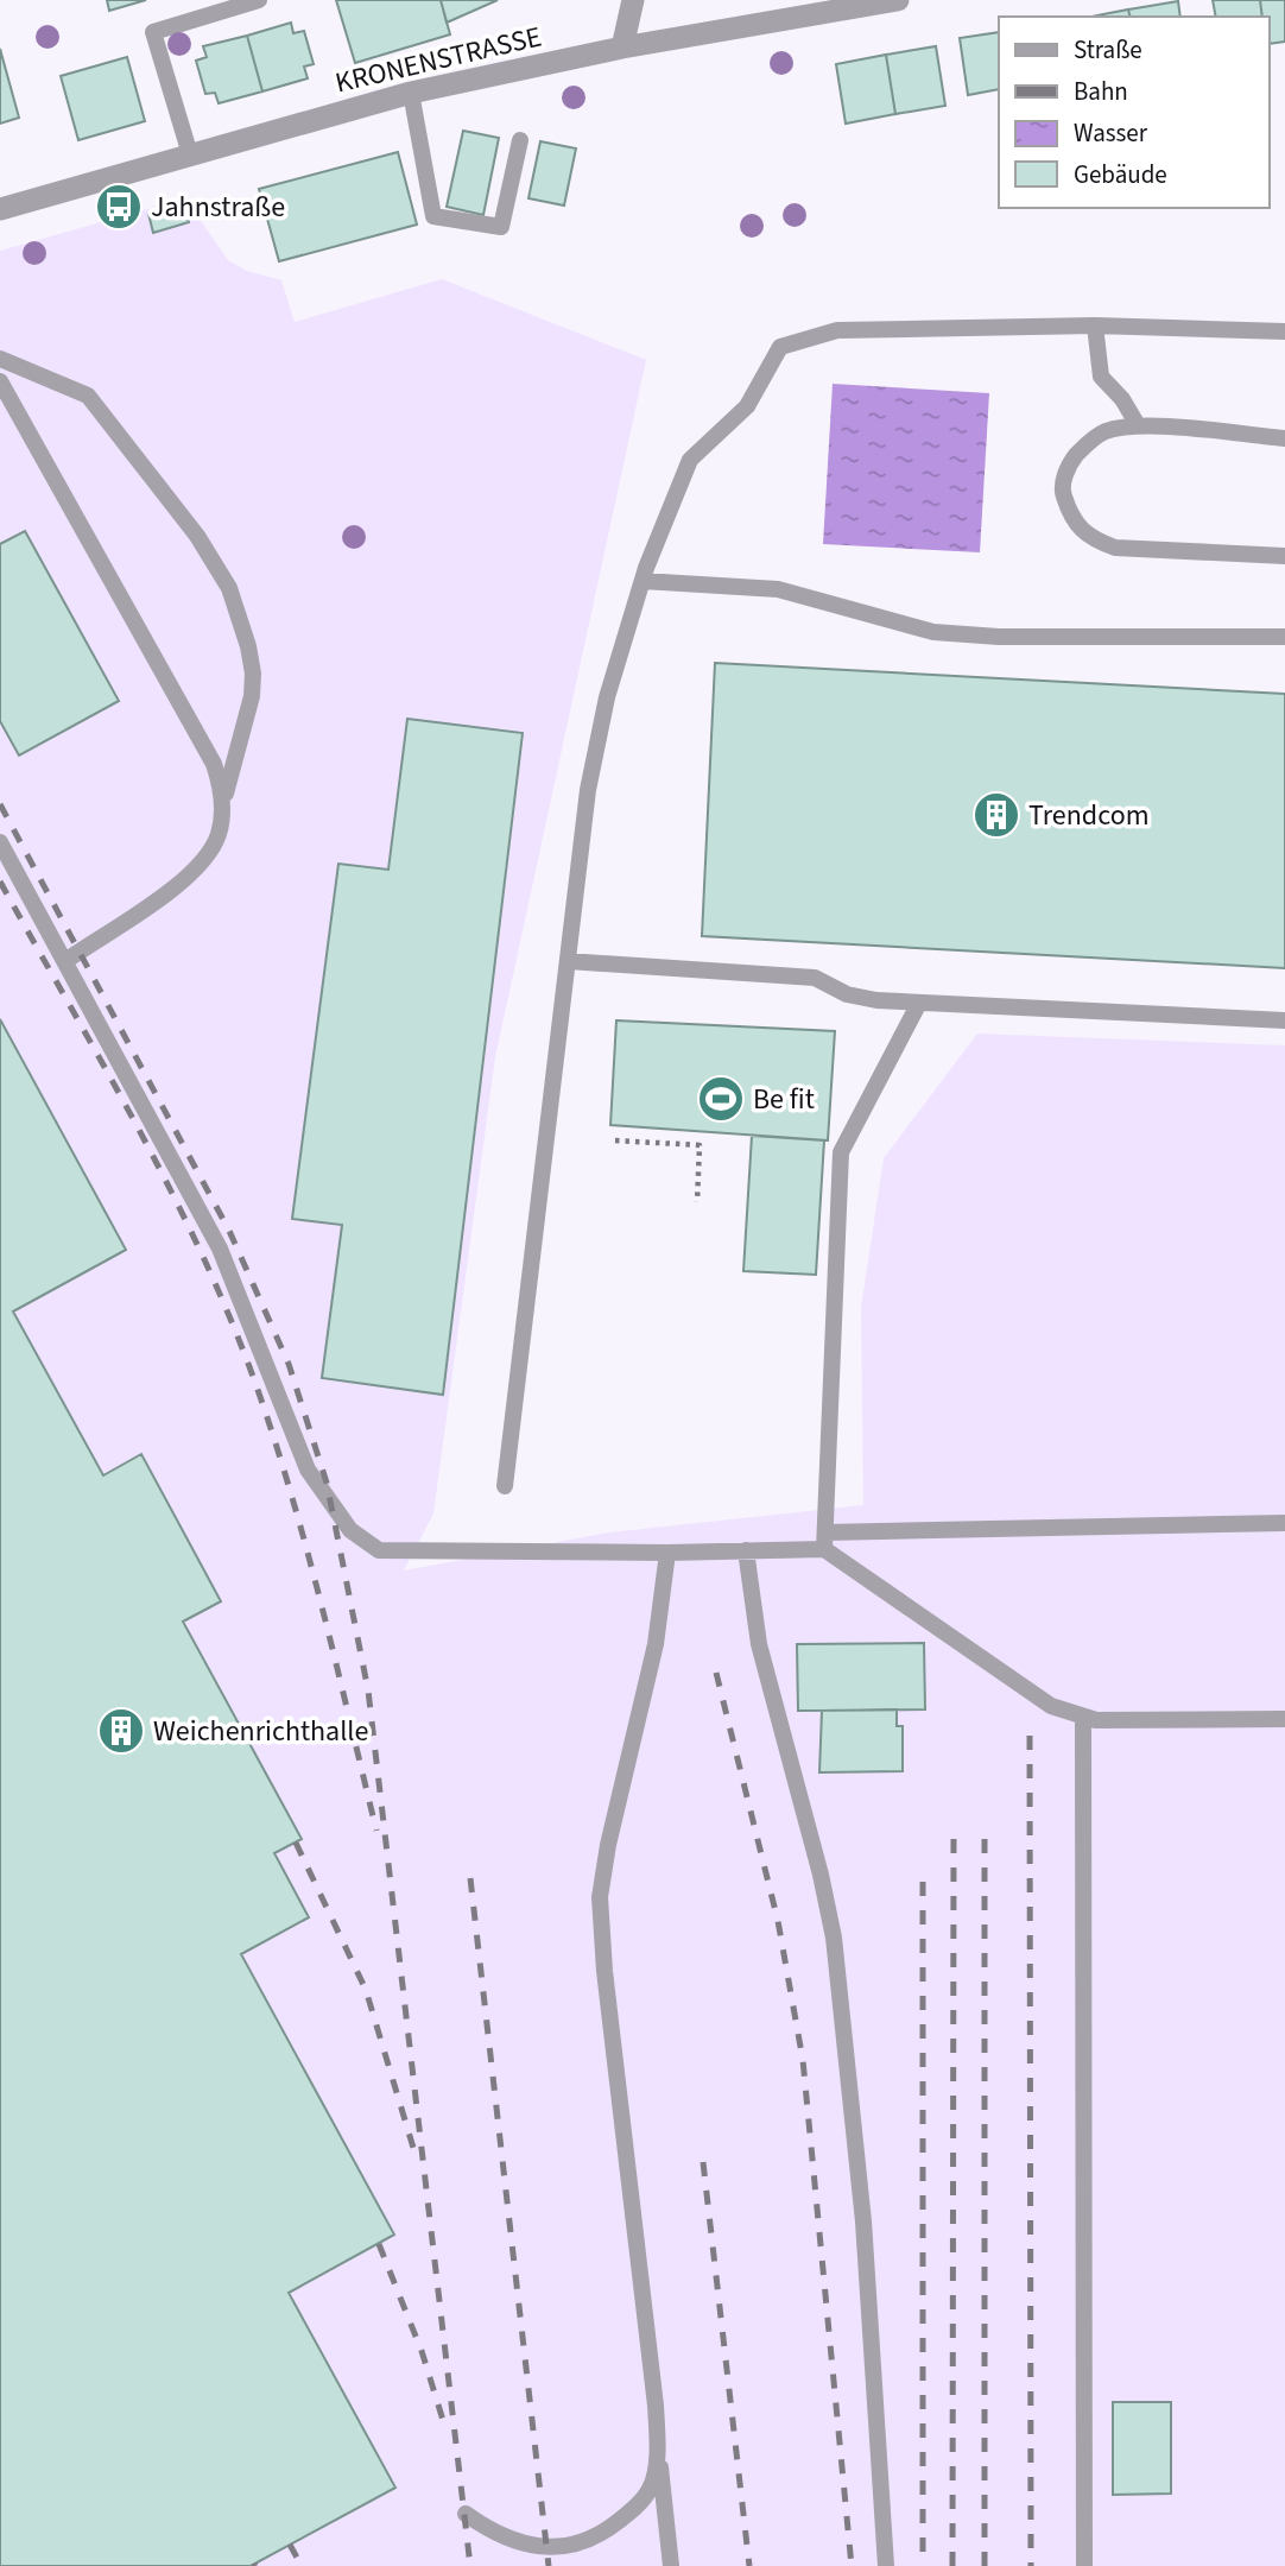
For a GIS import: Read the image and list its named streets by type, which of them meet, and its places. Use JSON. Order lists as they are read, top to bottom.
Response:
{
  "streets": {
    "street": ["KRONENSTRASSE"]
  },
  "places": {
    "bus stop": ["Jahnstraße"],
    "building": ["Trendcom", "Weichenrichthalle"],
    "sports": ["Be fit"]
  },
  "legend": [
    "Straße",
    "Bahn",
    "Wasser",
    "Gebäude"
  ]
}
